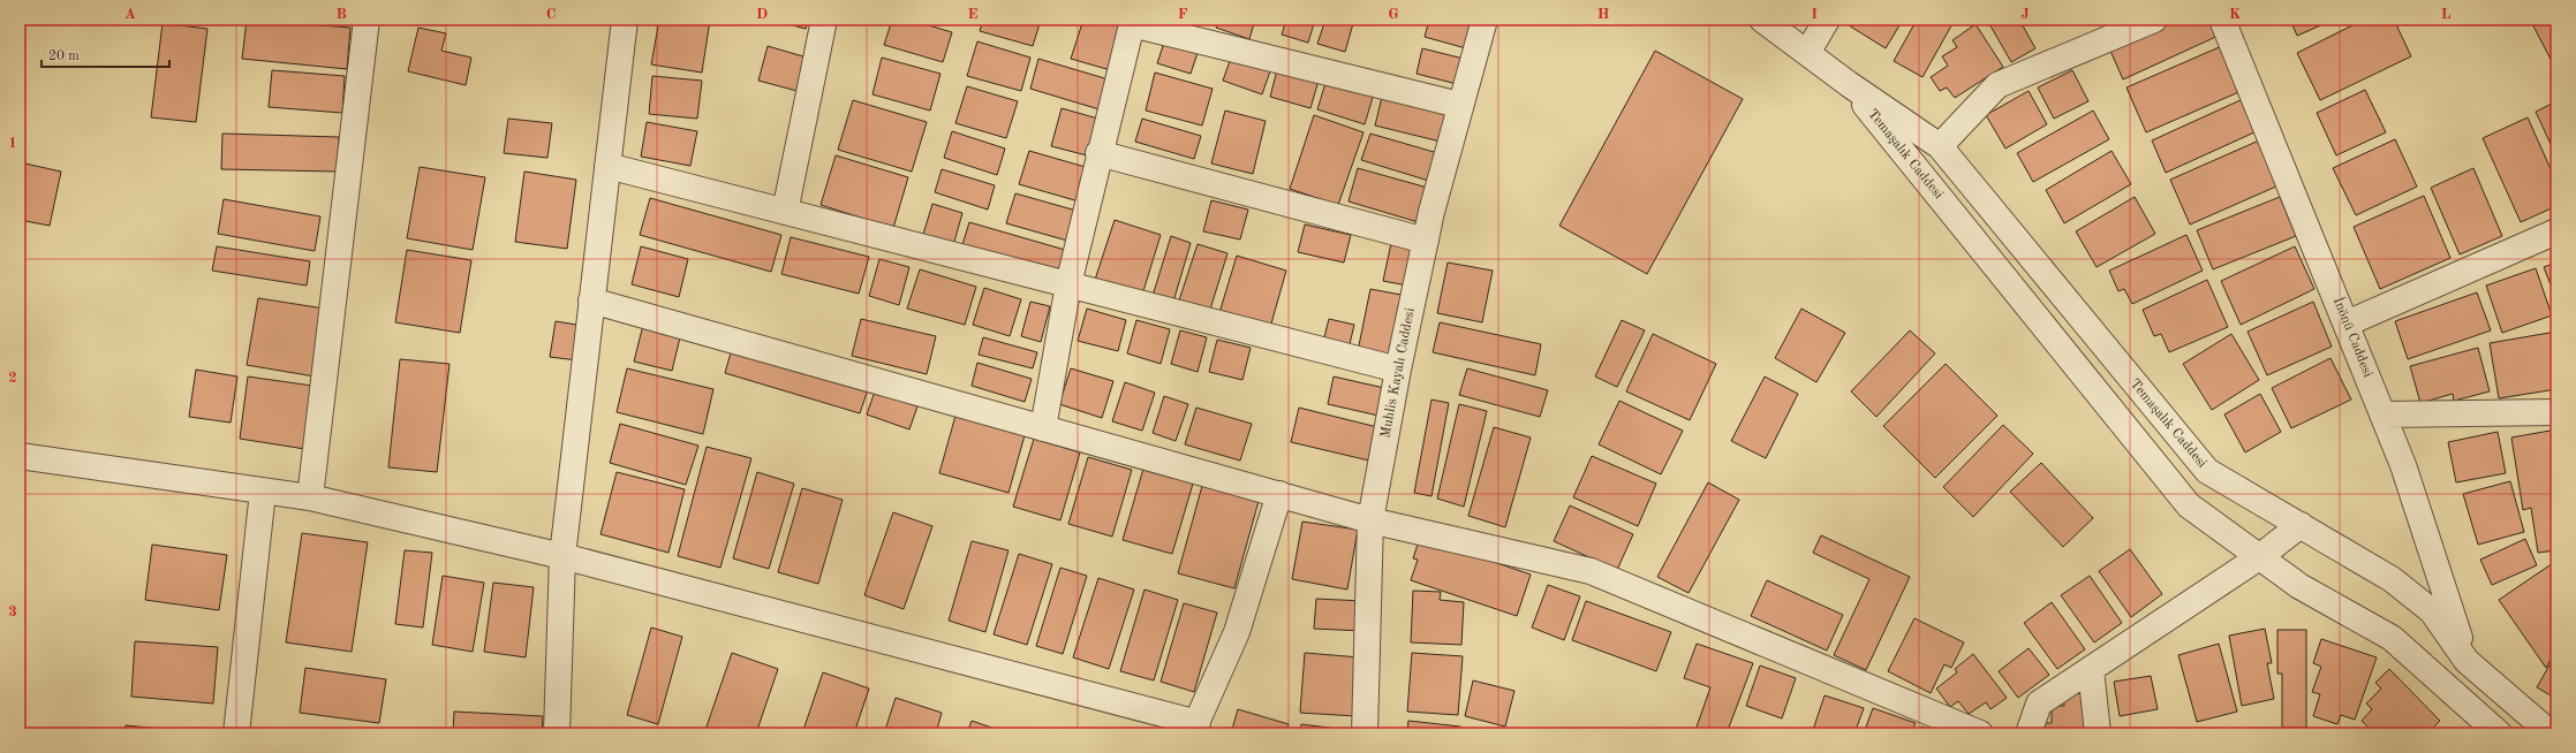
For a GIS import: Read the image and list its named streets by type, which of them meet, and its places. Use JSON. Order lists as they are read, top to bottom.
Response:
{
  "streets": {
    "street": ["Temaşalık Caddesi", "İnönü Caddesi", "Muhlis Kayalı Caddesi"]
  },
  "crossings": [
    ["Temaşalık Caddesi", "İnönü Caddesi"]
  ],
  "scale_bar": "20 m",
  "grid": {
    "columns": [
      "A",
      "B",
      "C",
      "D",
      "E",
      "F",
      "G",
      "H",
      "I",
      "J",
      "K",
      "L"
    ],
    "rows": ["1", "2", "3"]
  }
}
